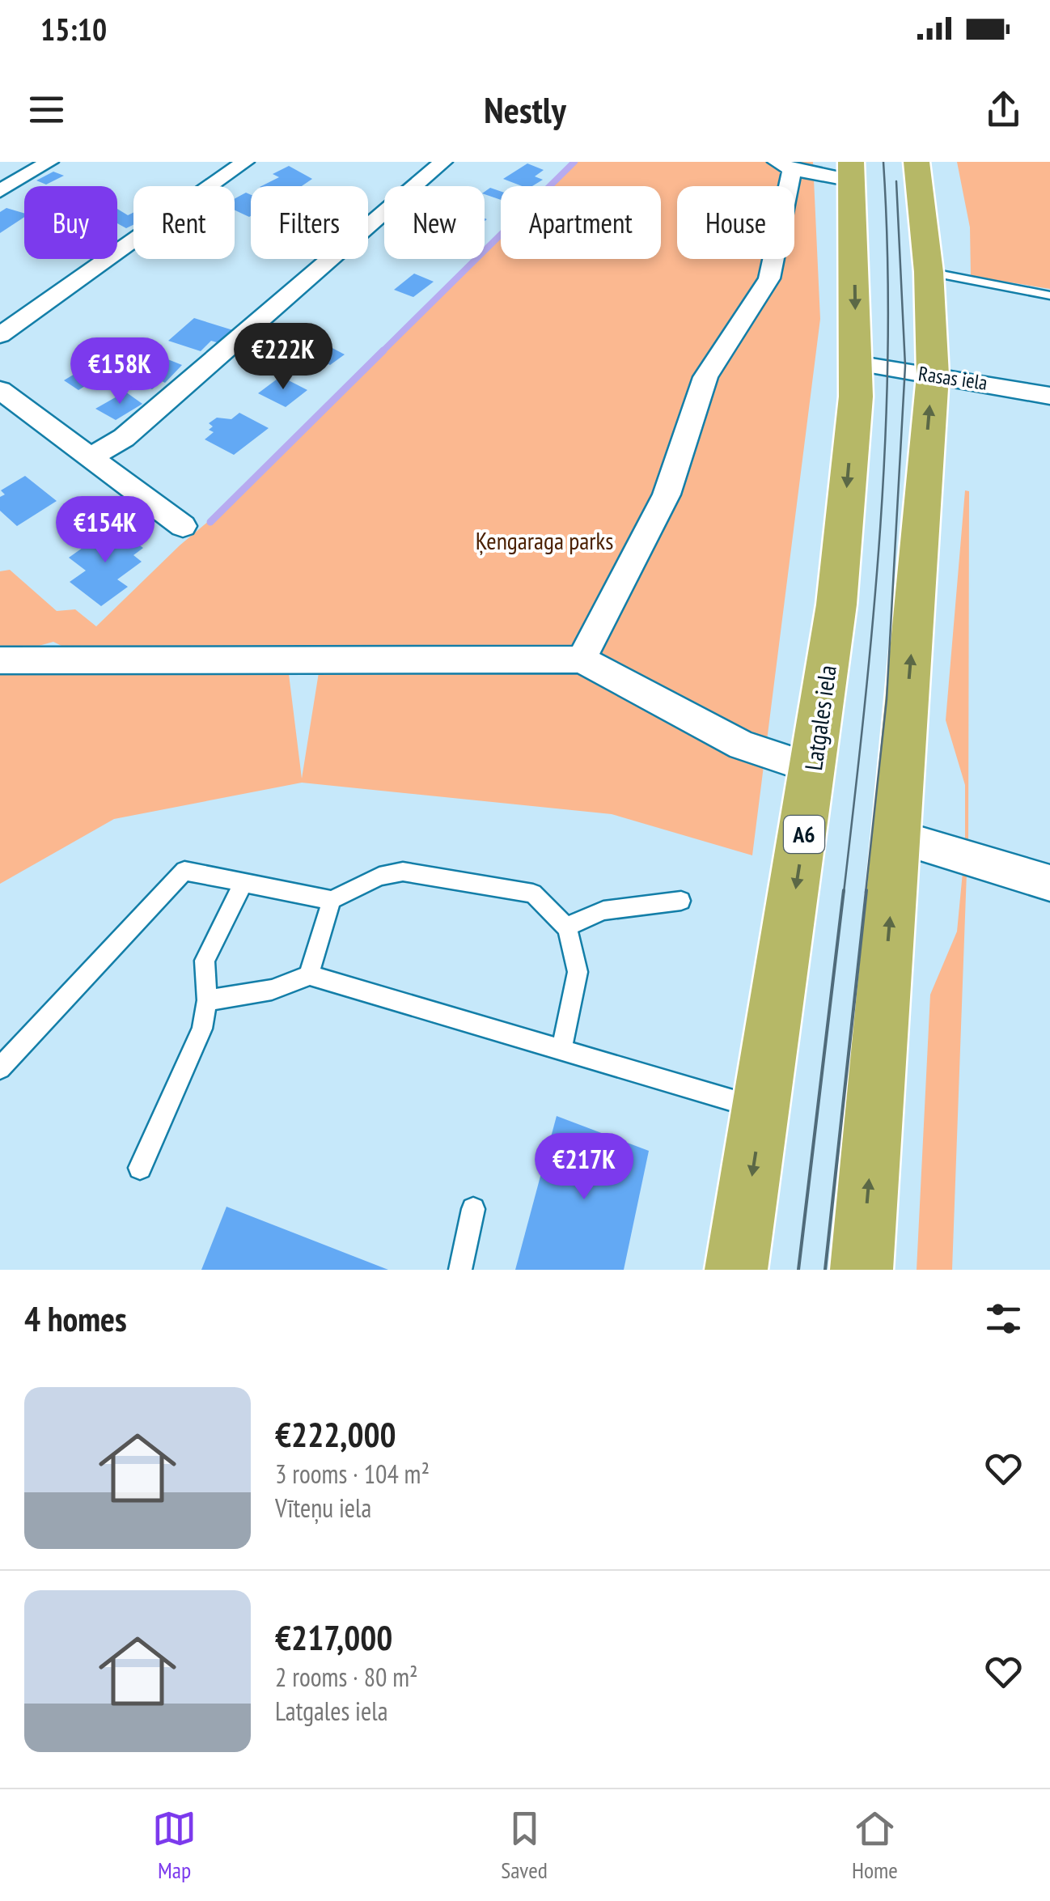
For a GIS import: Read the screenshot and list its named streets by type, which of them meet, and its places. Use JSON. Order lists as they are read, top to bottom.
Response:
{
  "streets": {
    "highway": ["Latgales iela", "A6"],
    "street": ["Rasas iela"]
  },
  "crossings": [
    ["Rasas iela", "Latgales iela"]
  ],
  "parks": ["Ķengaraga parks"],
  "page": {
    "status": "15:10",
    "header": "Nestly",
    "chip": [
      "Buy",
      "Rent",
      "Filters",
      "New",
      "Apartment",
      "House"
    ],
    "price": [
      "€222K",
      "€158K",
      "€154K",
      "€217K"
    ],
    "heading": "4 homes",
    "list": [
      {
        "name": "€222,000",
        "note": "3 rooms · 104 m² · Vīteņu iela"
      },
      {
        "name": "€217,000",
        "note": "2 rooms · 80 m² · Latgales iela"
      }
    ],
    "tabs": ["Map", "Saved", "Home"]
  }
}
